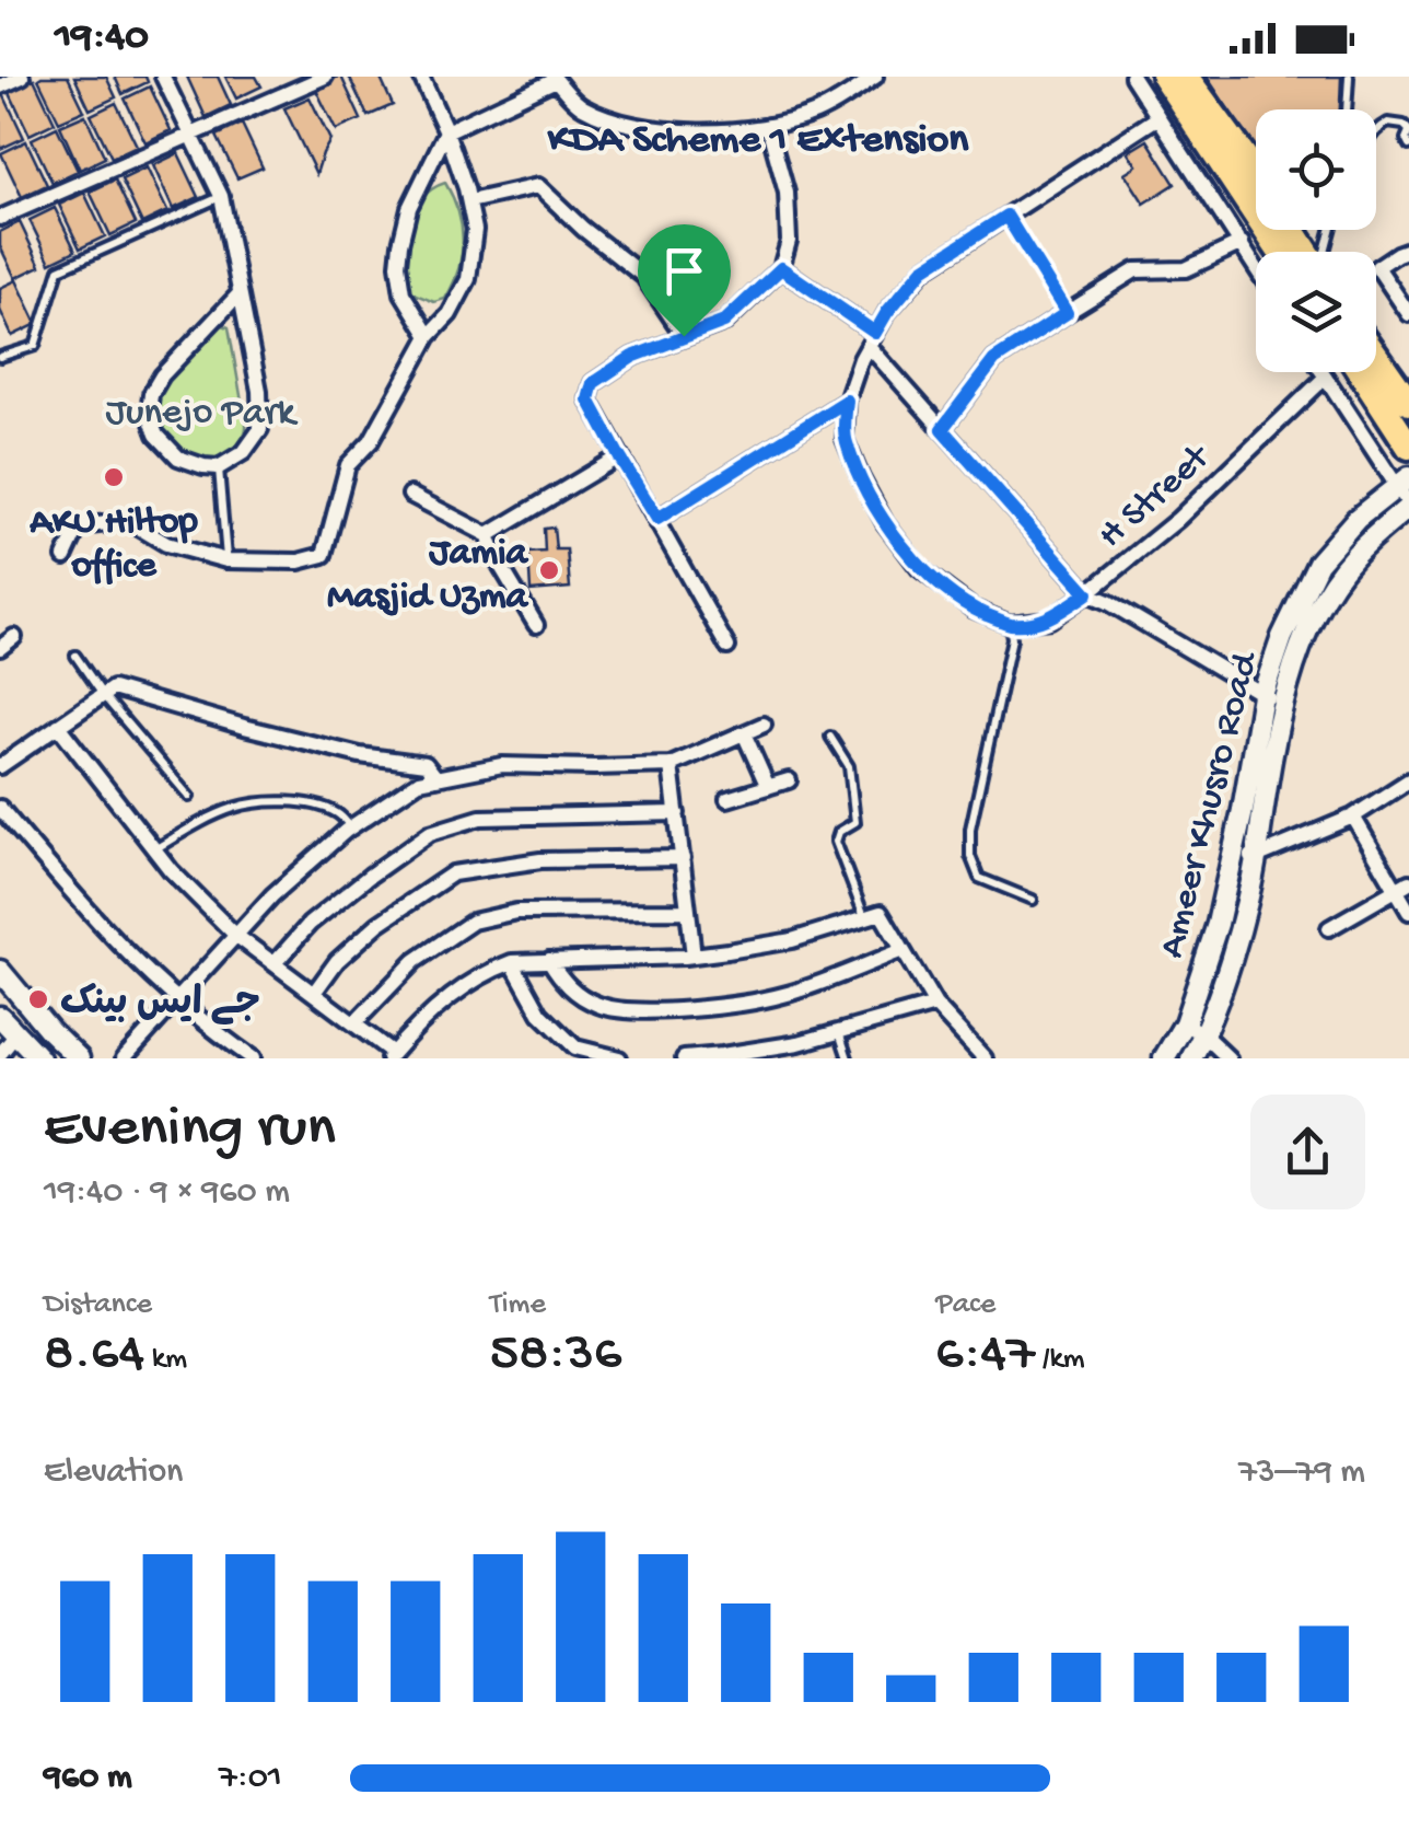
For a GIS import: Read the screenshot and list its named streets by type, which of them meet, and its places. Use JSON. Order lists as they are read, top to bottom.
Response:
{
  "streets": {
    "main road": ["Ameer Khusro Road"],
    "street": ["H Street"]
  },
  "districts": ["KDA Scheme 1 Extension"],
  "parks": ["Junejo Park"],
  "places": ["AKU Hiltop office", "Jamia Masjid Uzma", "جے ایس بینک"],
  "page": {
    "status": "19:40",
    "heading": ["Evening run", "19:40 · 9 × 960 m"],
    "stats": [
      ["Distance", "8.64 km"],
      ["Time", "58:36"],
      ["Pace", "6:47 /km"]
    ],
    "chart": ["Elevation", "73–79 m"],
    "list": [
      {
        "name": "960 m",
        "note": "7:01"
      }
    ]
  }
}
